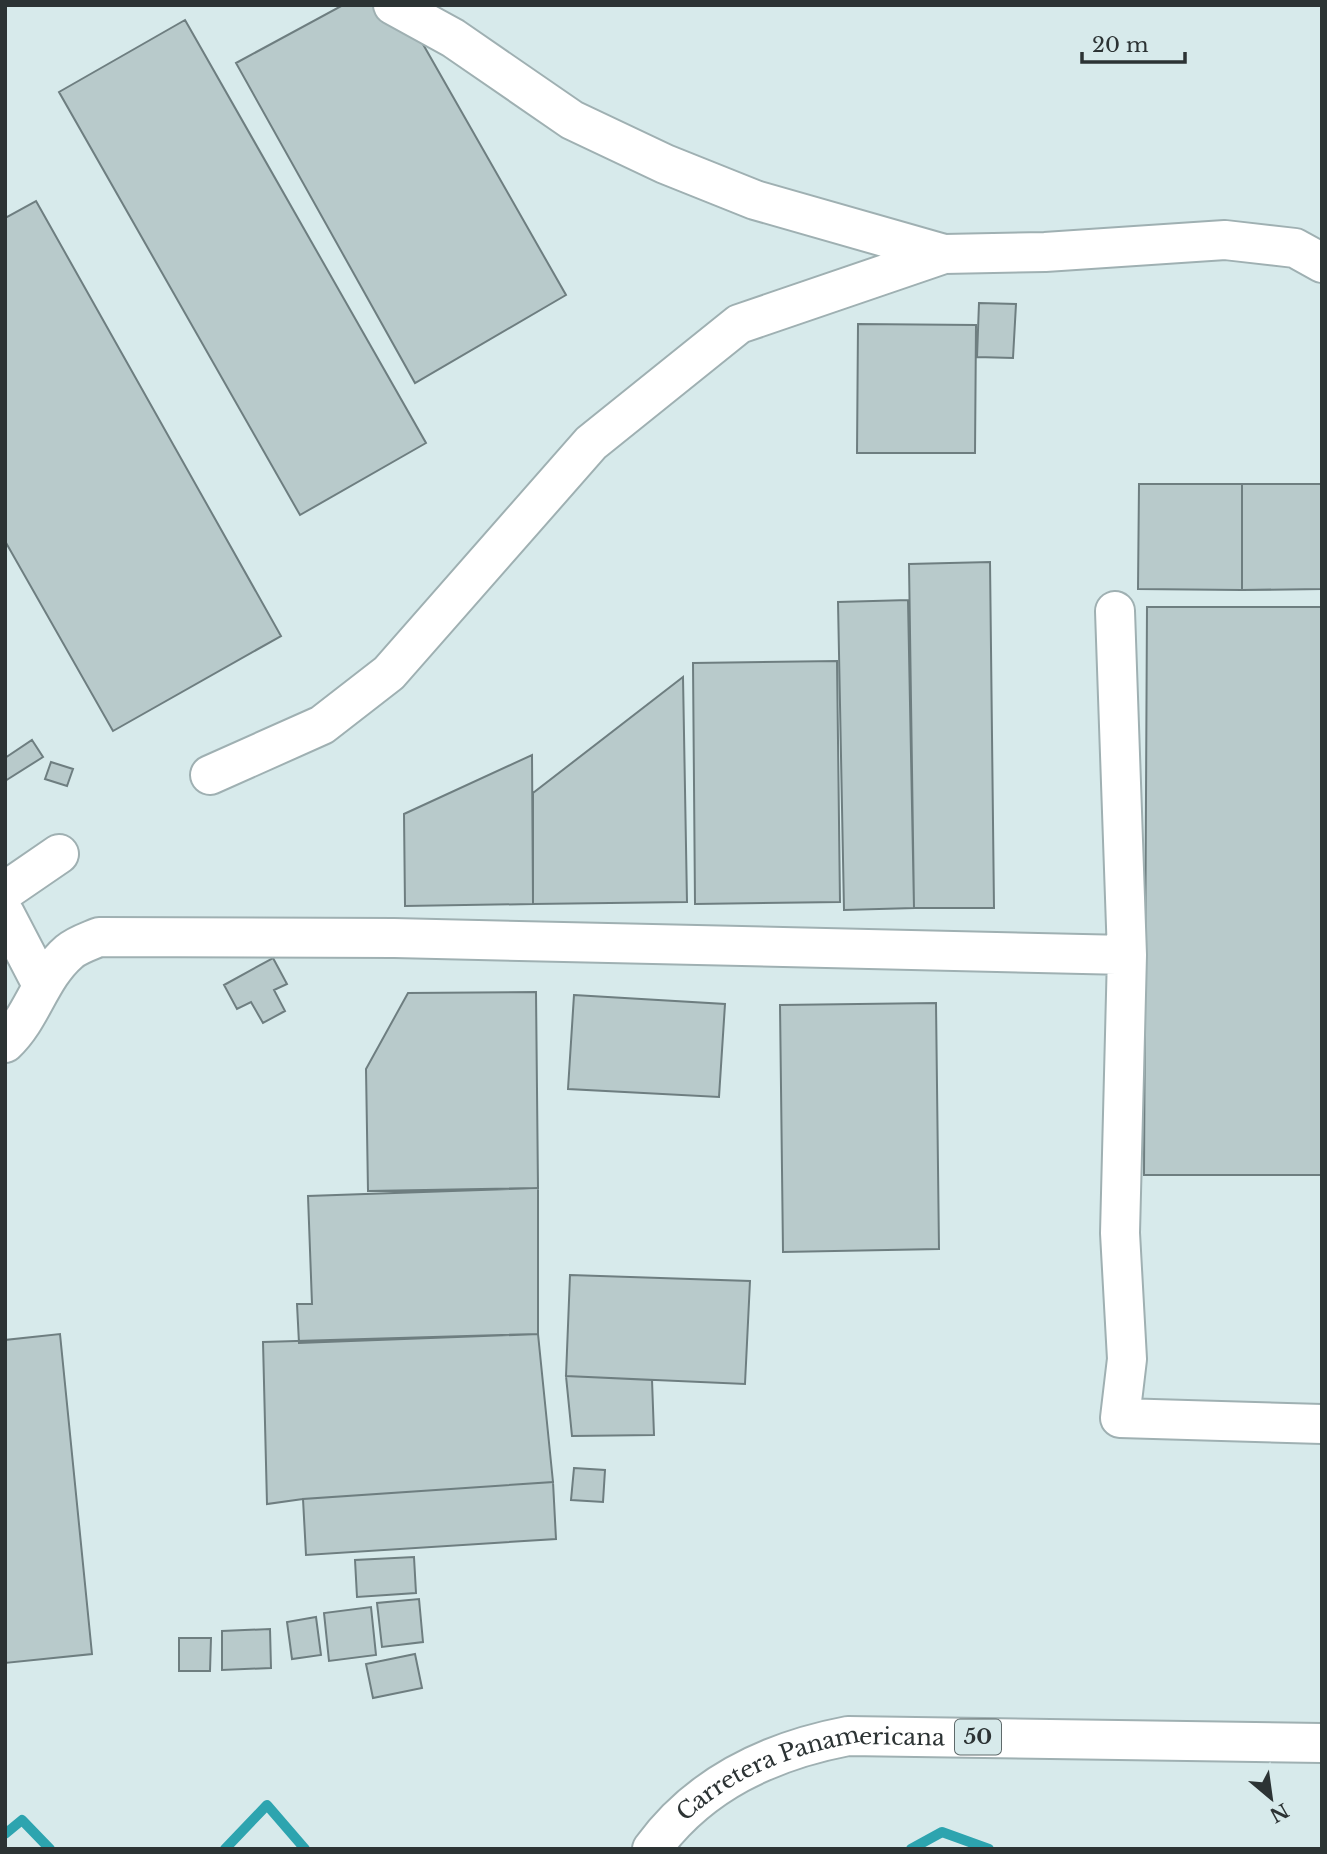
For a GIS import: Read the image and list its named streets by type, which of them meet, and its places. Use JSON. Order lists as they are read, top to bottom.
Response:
{
  "streets": {
    "main road": ["50", "Carretera Panamericana"]
  },
  "scale_bar": "20 m",
  "north": "bottom right"
}
